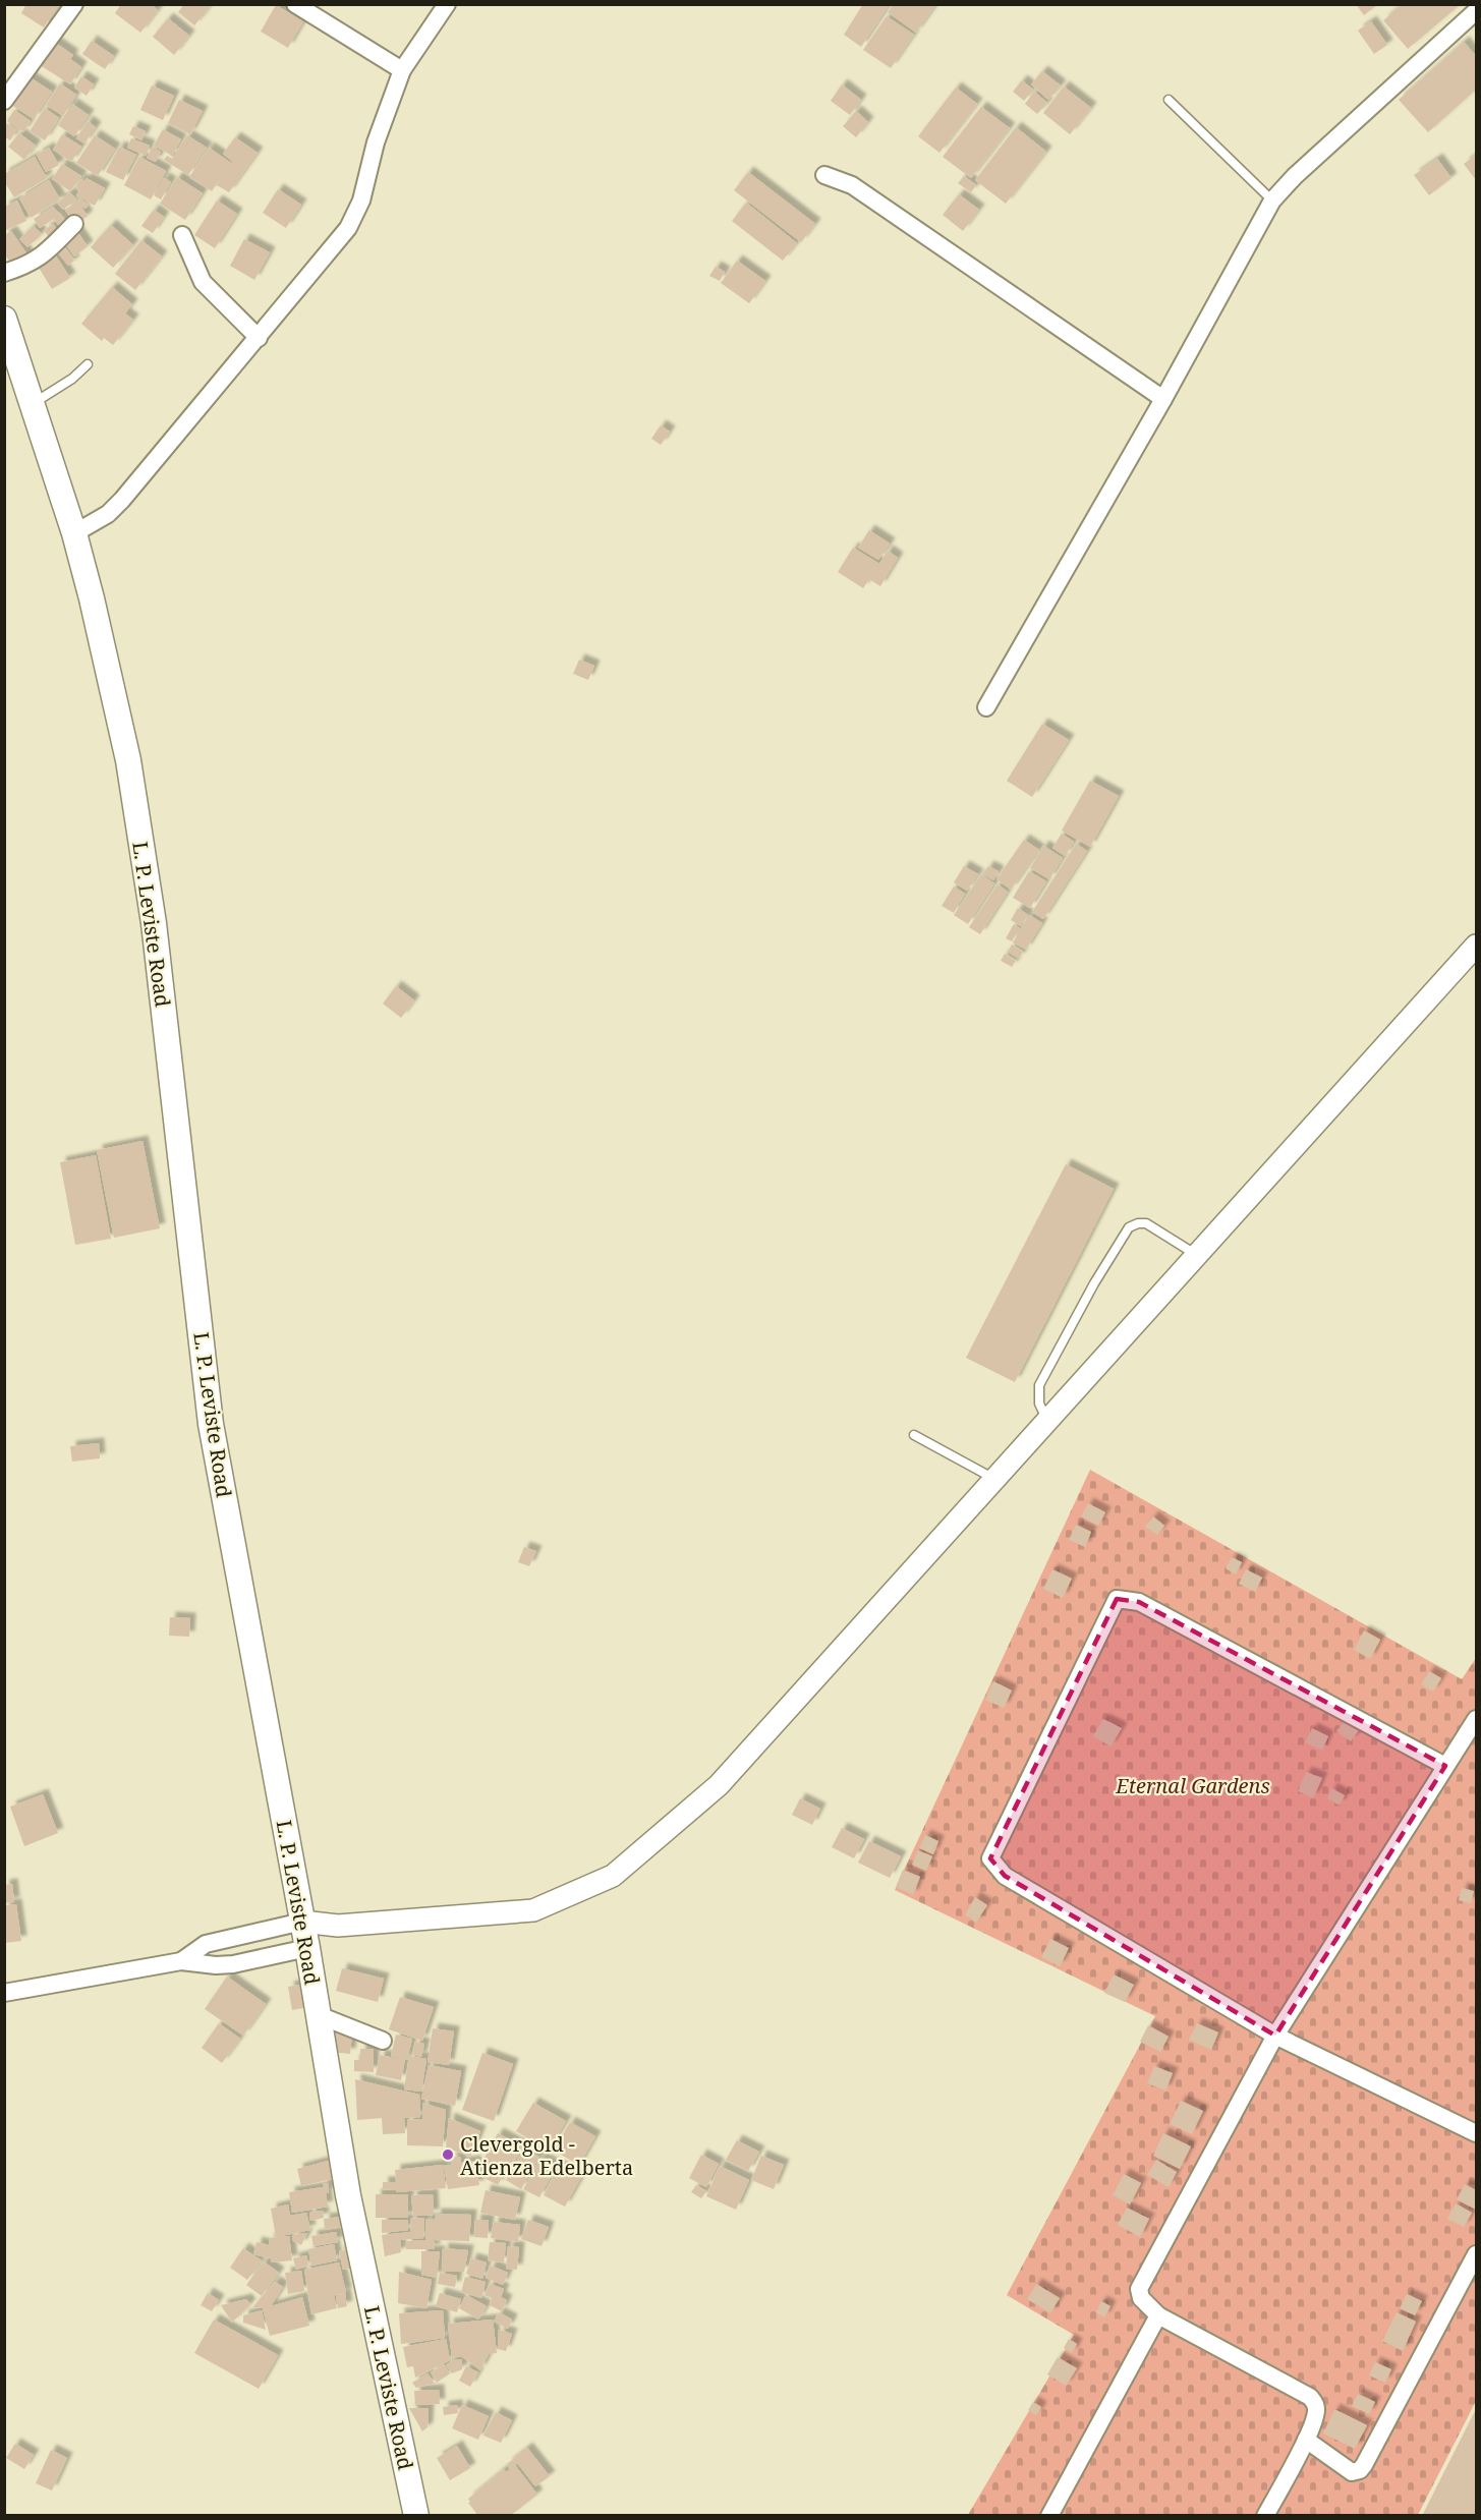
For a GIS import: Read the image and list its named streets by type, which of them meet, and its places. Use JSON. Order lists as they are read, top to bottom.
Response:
{
  "streets": {
    "main road": ["L. P. Leviste Road"]
  },
  "parks": ["Eternal Gardens"],
  "places": ["Clevergold - Atienza Edelberta"]
}
